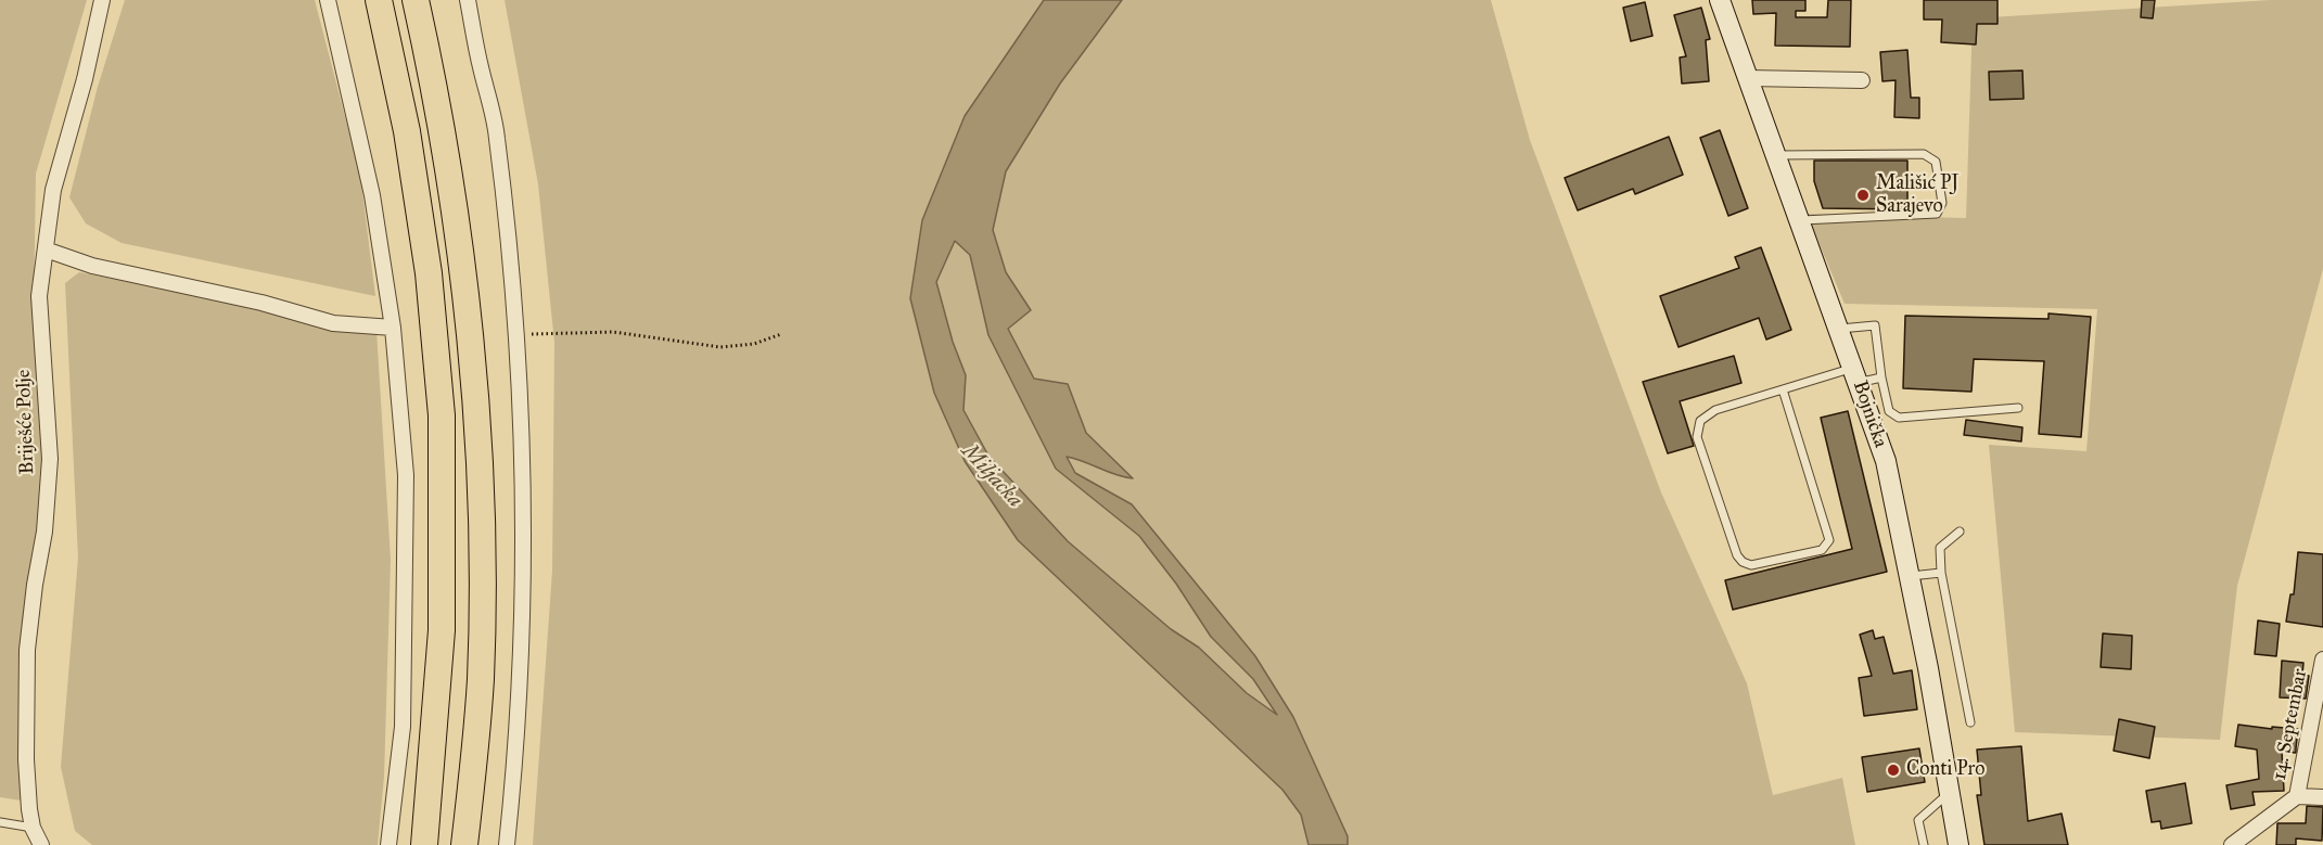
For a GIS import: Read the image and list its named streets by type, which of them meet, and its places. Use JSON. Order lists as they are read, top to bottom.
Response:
{
  "streets": {
    "main road": ["Bojnička"],
    "street": ["Briješće Polje", "14. Septembar"]
  },
  "water": ["Miljacka"],
  "places": ["Mališić PJ Sarajevo", "Conti Pro"]
}
